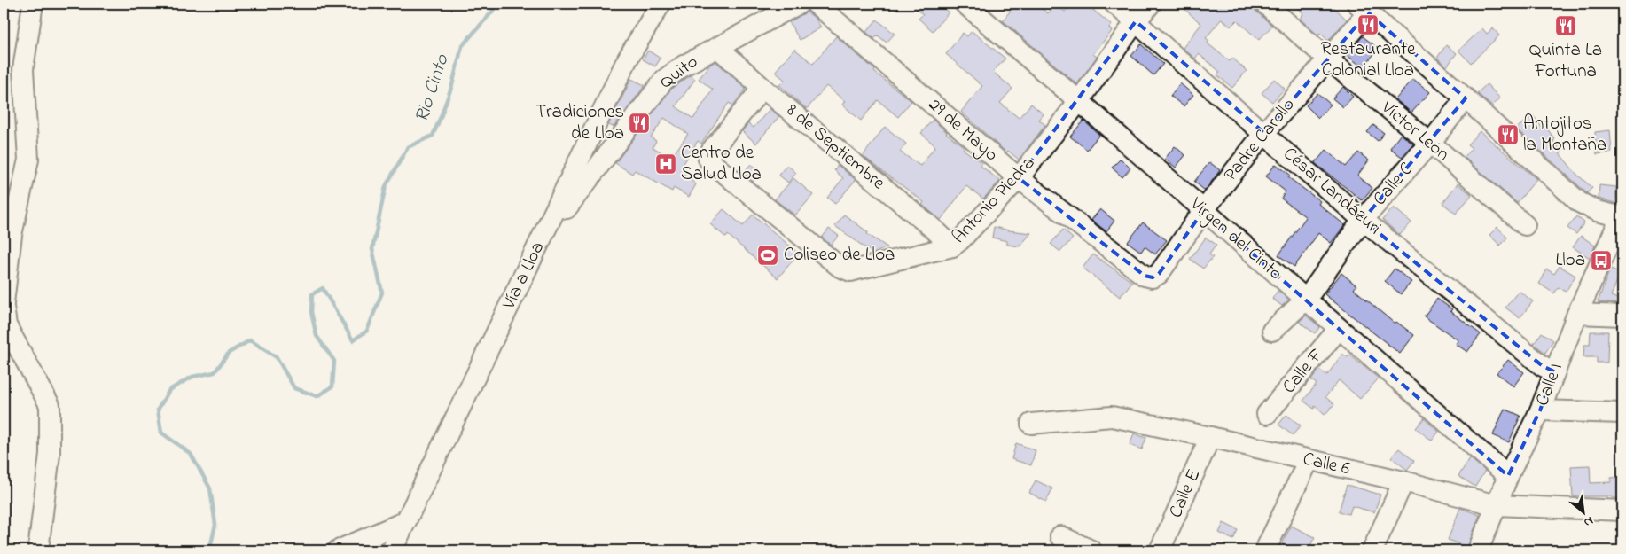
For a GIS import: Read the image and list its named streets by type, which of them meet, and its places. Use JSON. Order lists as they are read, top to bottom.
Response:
{
  "streets": {
    "street": [
      "Quito",
      "29 de Mayo",
      "Víctor León",
      "Padre Carollo",
      "8 de Septiembre",
      "Calle C",
      "César Landázuri",
      "Antonio Piedra",
      "Virgen del Cinto",
      "Vía a Lloa",
      "Calle F",
      "Calle I",
      "Calle 6",
      "Calle E"
    ]
  },
  "crossings": [
    ["Quito", "8 de Septiembre"],
    ["Quito", "Vía a Lloa"],
    ["29 de Mayo", "Padre Carollo"],
    ["29 de Mayo", "Antonio Piedra"],
    ["Víctor León", "Padre Carollo"],
    ["Víctor León", "Calle C"],
    ["Padre Carollo", "César Landázuri"],
    ["Padre Carollo", "Virgen del Cinto"],
    ["8 de Septiembre", "Antonio Piedra"],
    ["Calle C", "César Landázuri"],
    ["Calle C", "Virgen del Cinto"],
    ["César Landázuri", "Antonio Piedra"],
    ["César Landázuri", "Calle I"],
    ["Antonio Piedra", "Virgen del Cinto"],
    ["Virgen del Cinto", "Calle F"],
    ["Virgen del Cinto", "Calle I"],
    ["Calle I", "Calle 6"],
    ["Calle 6", "Calle E"]
  ],
  "water": ["Rio Cinto"],
  "places": {
    "restaurant": [
      "Restaurante Colonial Lloa",
      "Quinta La Fortuna",
      "Tradiciones de Lloa",
      "Antojitos la Montaña"
    ],
    "hospital": ["Centro de Salud Lloa"],
    "sports": ["Coliseo de Lloa"],
    "bus stop": ["Lloa"]
  },
  "north": "bottom right"
}
